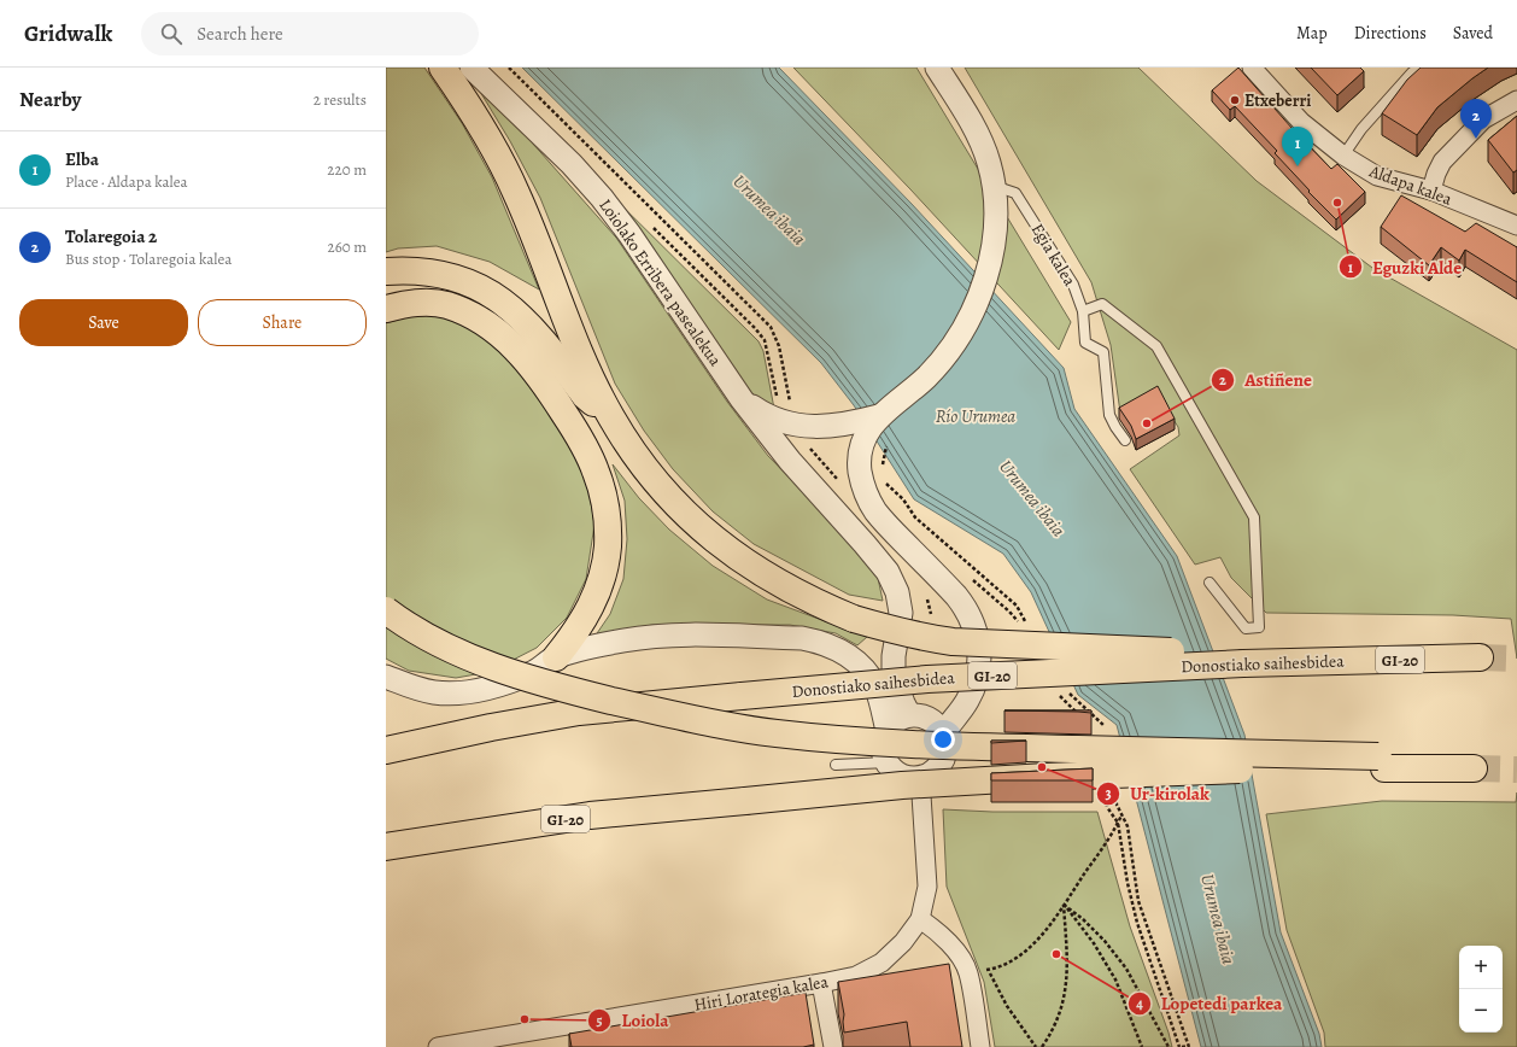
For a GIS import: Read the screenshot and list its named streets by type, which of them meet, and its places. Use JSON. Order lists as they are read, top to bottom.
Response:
{
  "streets": {
    "highway": ["GI-20", "Donostiako saihesbidea"],
    "street": ["Aldapa kalea", "Loiolako Erribera pasealekua", "Hiri Lorategia kalea"],
    "lane": ["Egia kalea"]
  },
  "crossings": [
    ["Loiolako Erribera pasealekua", "Hiri Lorategia kalea"]
  ],
  "water": ["Urumea ibaia", "Río Urumea"],
  "places": [
    "Etxeberri",
    "Eguzki Alde",
    "Astiñene",
    "Ur-kirolak",
    "Lopetedi parkea",
    "Loiola"
  ],
  "page": {
    "header": "Gridwalk",
    "search": "Search here",
    "nav": ["Map", "Directions", "Saved"],
    "heading": ["Nearby", "2 results"],
    "pins": ["2", "1"],
    "list": [
      {
        "mark": "1",
        "name": "Elba",
        "note": "Place · Aldapa kalea",
        "value": "220 m"
      },
      {
        "mark": "2",
        "name": "Tolaregoia 2",
        "note": "Bus stop · Tolaregoia kalea",
        "value": "260 m"
      }
    ],
    "buttons": ["Save", "Share"],
    "map_buttons": ["+", "−"]
  }
}
